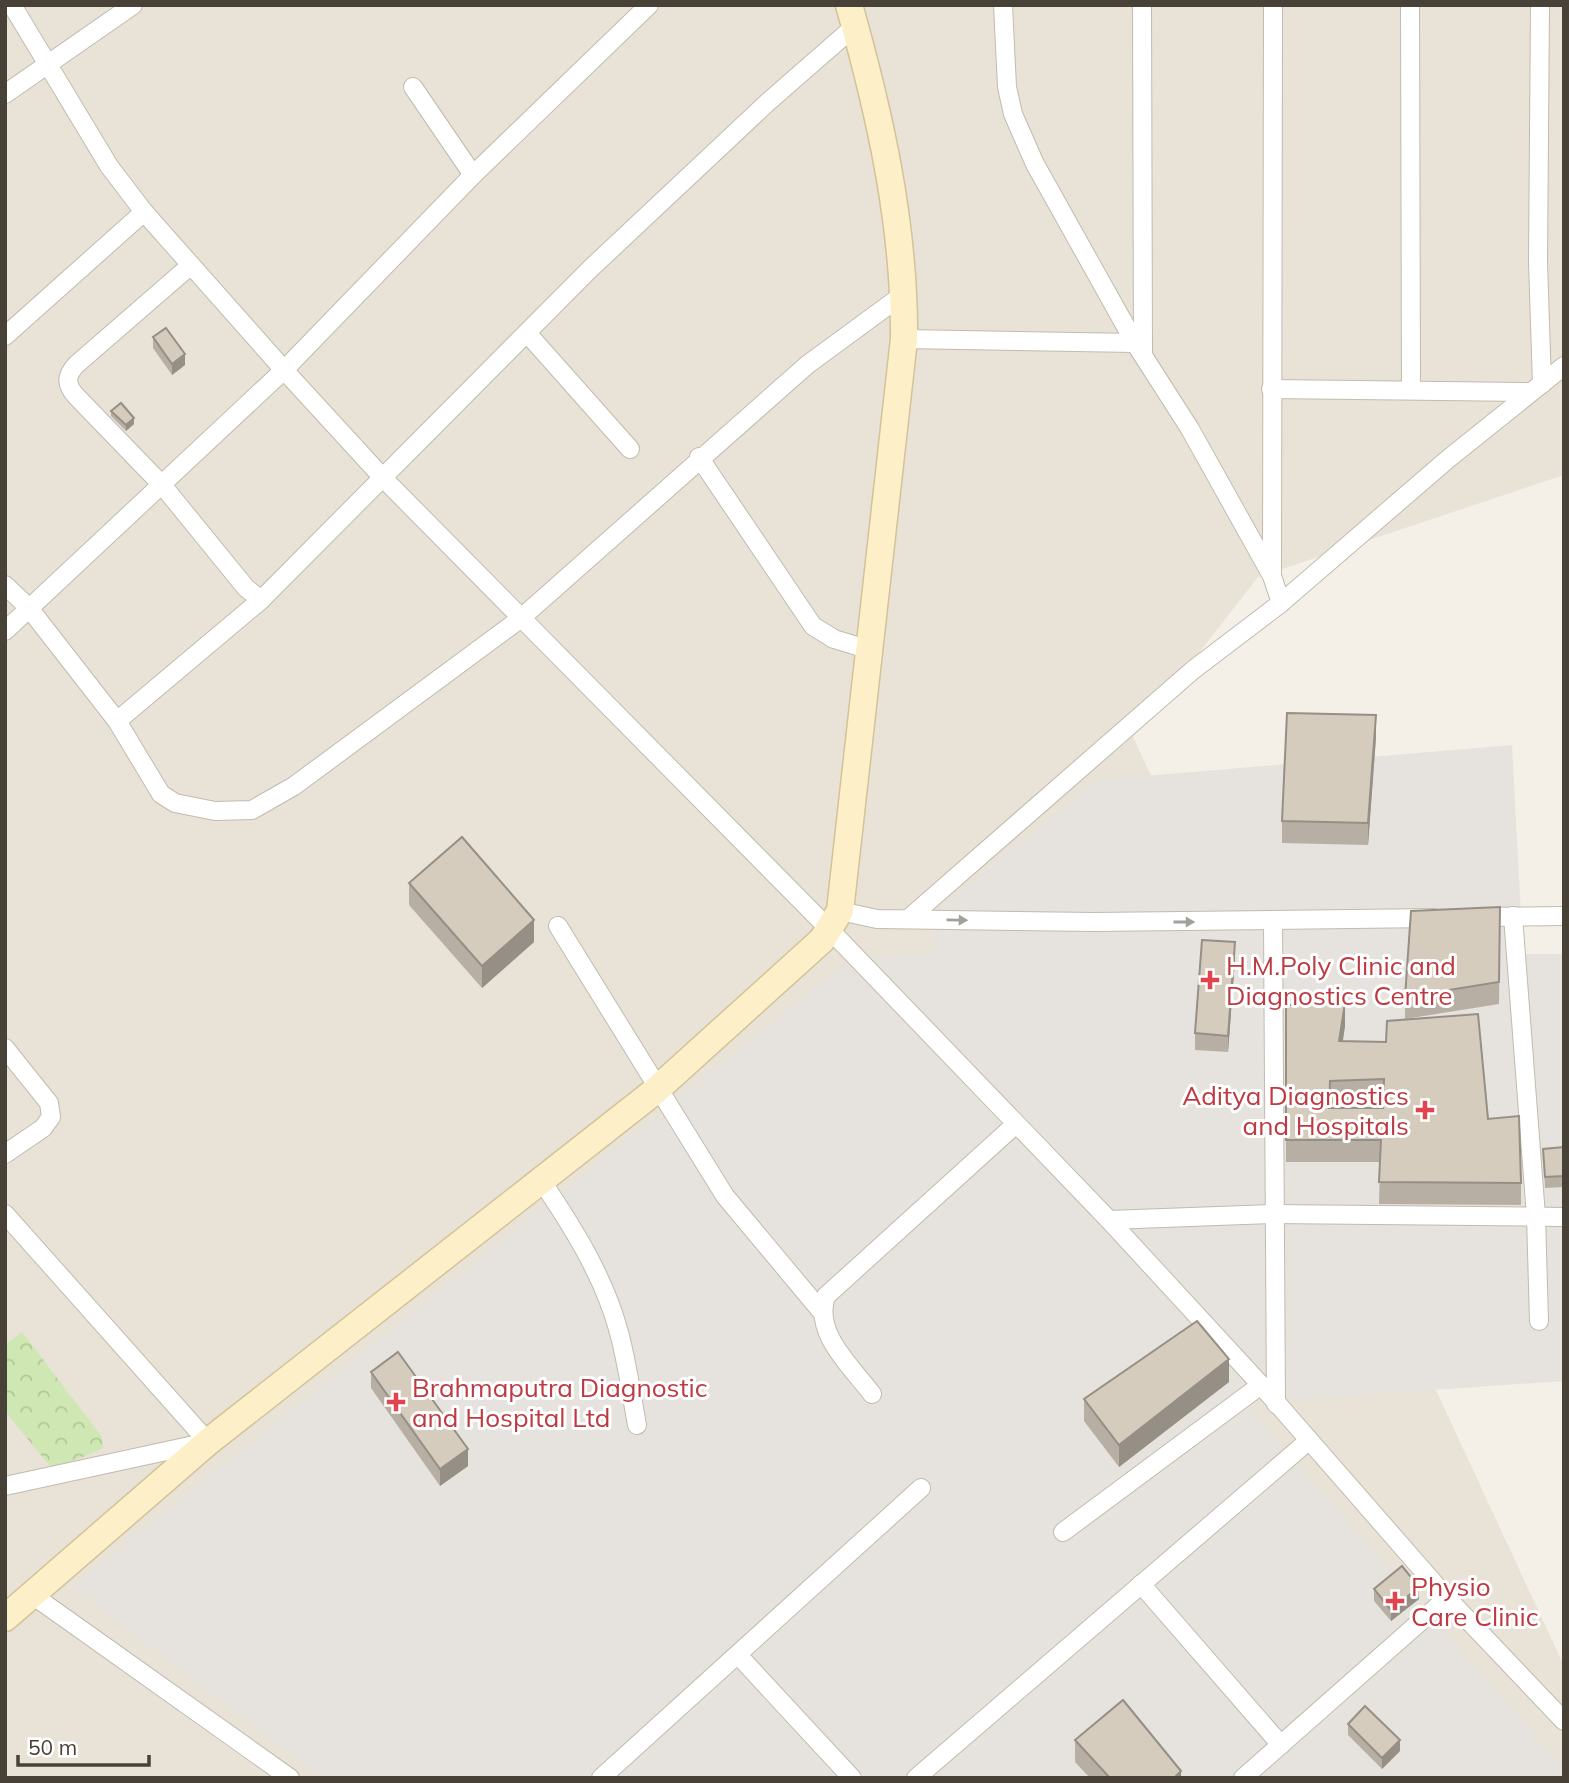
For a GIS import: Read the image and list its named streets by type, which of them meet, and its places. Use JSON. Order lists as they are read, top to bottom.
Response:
{
  "places": {
    "health": [
      "H.M.Poly Clinic and Diagnostics Centre",
      "Aditya Diagnostics and Hospitals",
      "Brahmaputra Diagnostic and Hospital Ltd",
      "Physio Care Clinic"
    ]
  },
  "scale_bar": "50 m"
}
